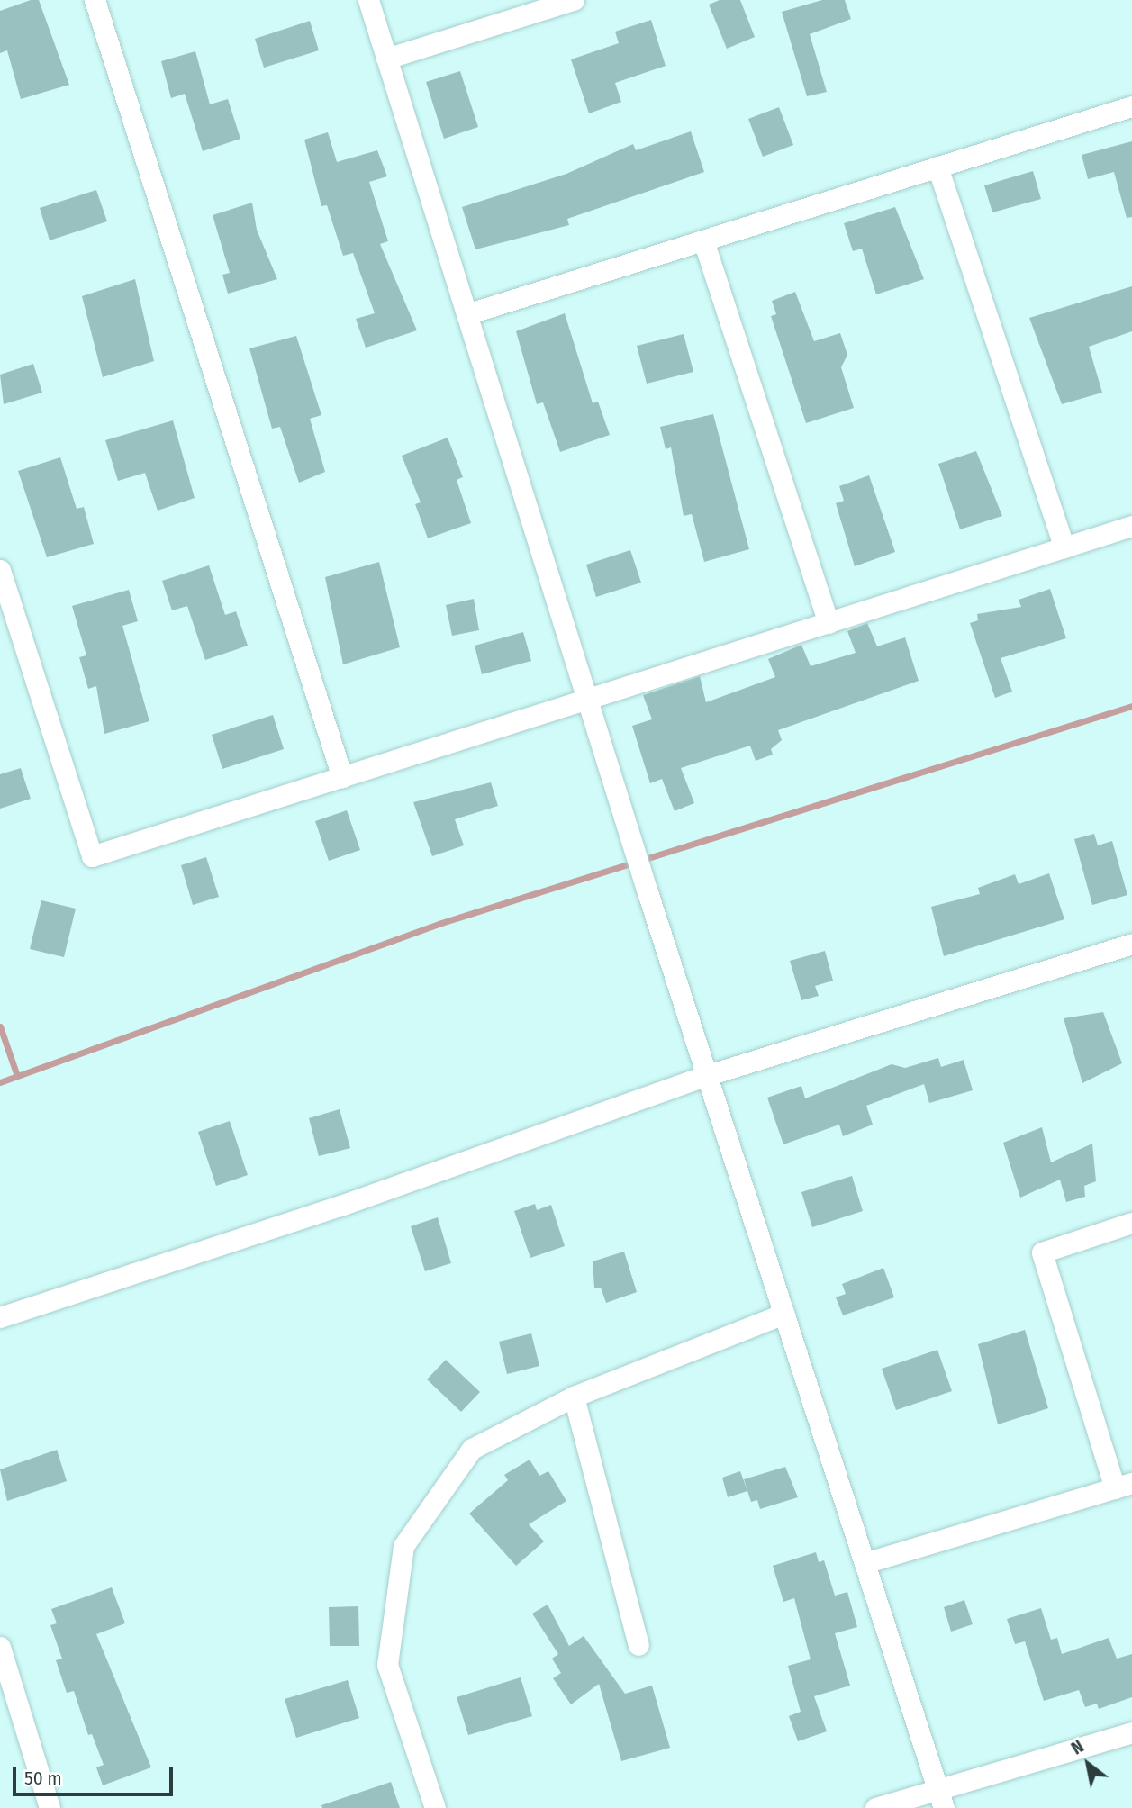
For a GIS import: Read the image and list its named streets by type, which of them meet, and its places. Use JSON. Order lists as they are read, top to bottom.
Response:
{
  "scale_bar": "50 m",
  "north": "top left"
}
